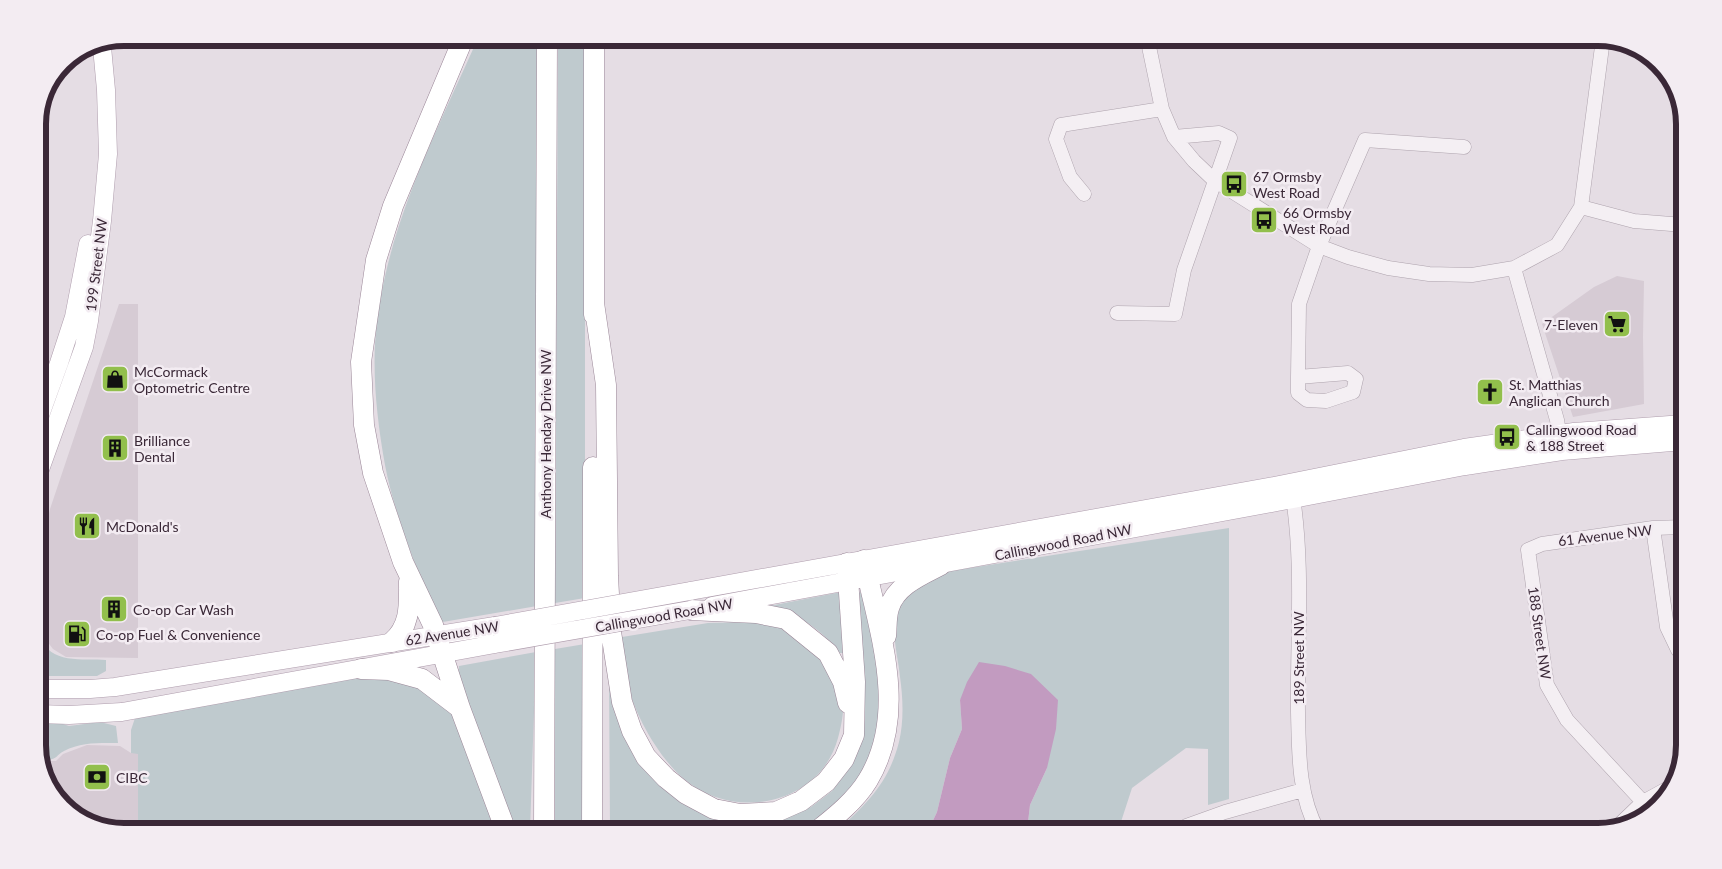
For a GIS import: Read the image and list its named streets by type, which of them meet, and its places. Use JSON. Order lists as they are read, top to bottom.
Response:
{
  "streets": {
    "highway": ["Anthony Henday Drive NW"],
    "main road": ["199 Street NW", "Callingwood Road NW", "62 Avenue NW"],
    "street": ["61 Avenue NW", "188 Street NW", "189 Street NW"]
  },
  "crossings": [
    ["61 Avenue NW", "188 Street NW"],
    ["Callingwood Road NW", "62 Avenue NW"],
    ["Callingwood Road NW", "189 Street NW"]
  ],
  "places": {
    "bus stop": ["67 Ormsby West Road", "66 Ormsby West Road", "Callingwood Road & 188 Street"],
    "supermarket": ["7-Eleven"],
    "shop": ["McCormack Optometric Centre"],
    "church": ["St. Matthias Anglican Church"],
    "building": ["Brilliance Dental", "Co-op Car Wash"],
    "restaurant": ["McDonald's"],
    "fuel station": ["Co-op Fuel & Convenience"],
    "bank": ["CIBC"]
  }
}
